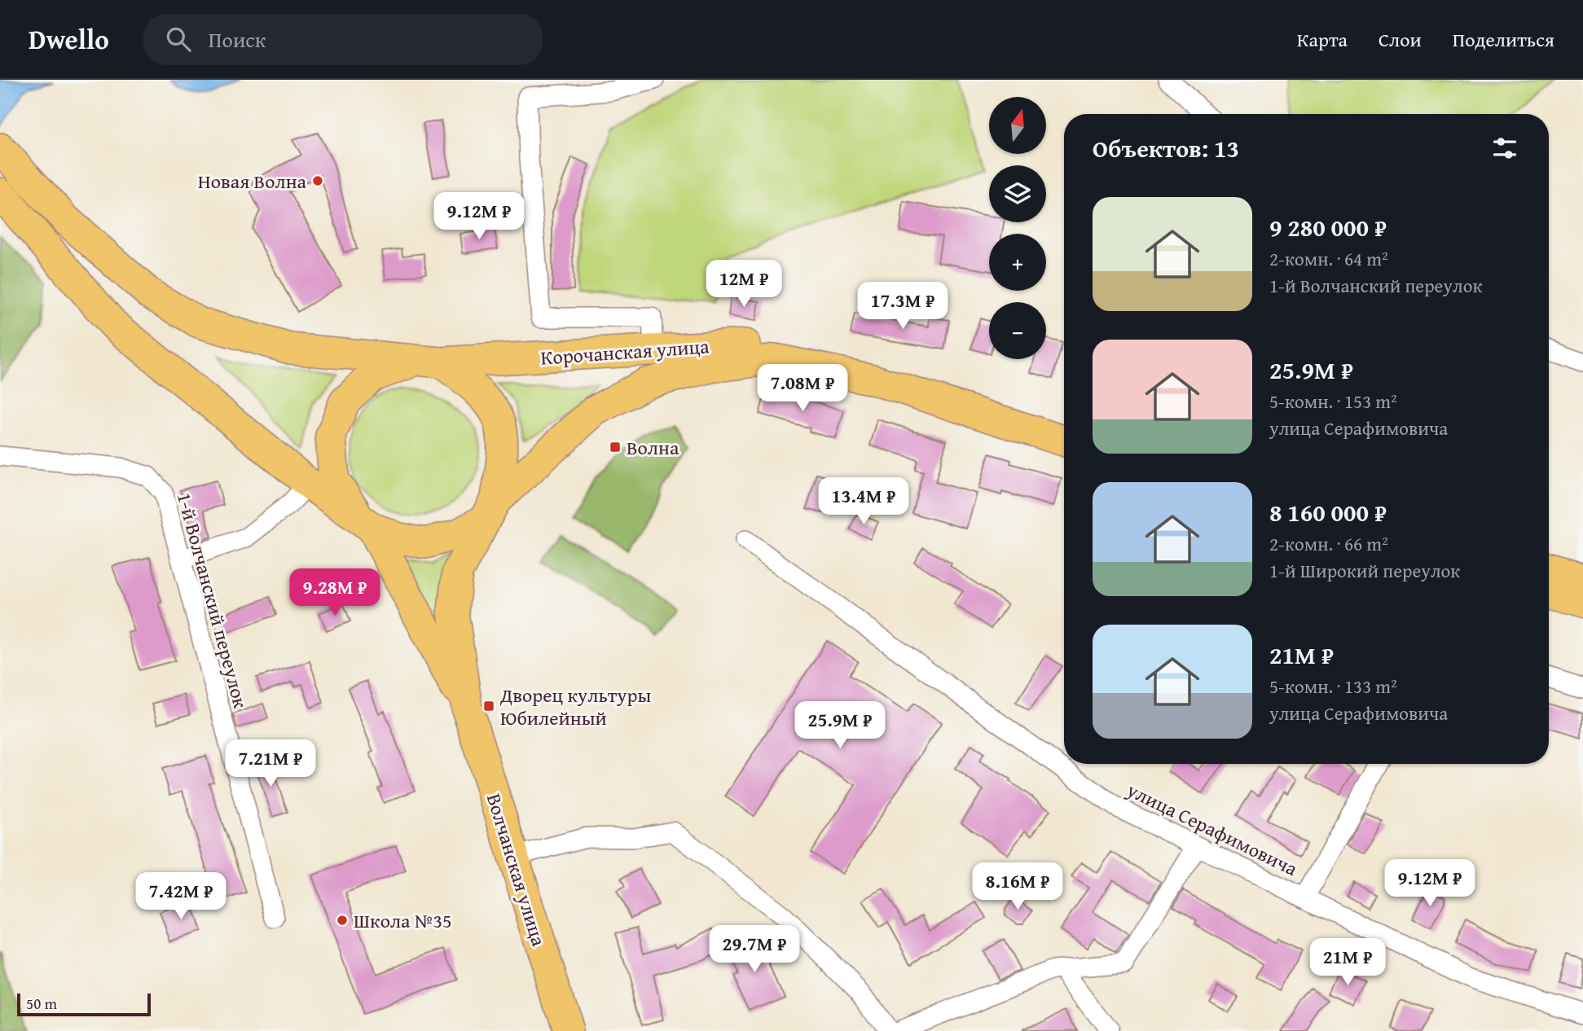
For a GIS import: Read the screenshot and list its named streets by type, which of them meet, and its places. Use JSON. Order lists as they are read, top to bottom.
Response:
{
  "streets": {
    "main road": ["Корочанская улица", "Волчанская улица"],
    "street": ["1-й Волчанский переулок", "улица Серафимовича"]
  },
  "places": {
    "other": ["Новая Волна", "Школа №35"],
    "transit": ["Волна", "Дворец культуры Юбилейный"]
  },
  "scale_bar": "50 m",
  "north": "top",
  "page": {
    "header": "Dwello",
    "search": "Поиск",
    "nav": ["Карта", "Слои", "Поделиться"],
    "map_buttons": ["+", "−"],
    "heading": "Объектов: 13",
    "list": [
      {
        "name": "9 280 000 ₽",
        "note": "2-комн. · 64 m² · 1-й Волчанский переулок"
      },
      {
        "name": "25.9M ₽",
        "note": "5-комн. · 153 m² · улица Серафимовича"
      },
      {
        "name": "8 160 000 ₽",
        "note": "2-комн. · 66 m² · 1-й Широкий переулок"
      },
      {
        "name": "21M ₽",
        "note": "5-комн. · 133 m² · улица Серафимовича"
      }
    ],
    "price": [
      "9.12M ₽",
      "12M ₽",
      "17.3M ₽",
      "7.08M ₽",
      "13.4M ₽",
      "9.28M ₽",
      "25.9M ₽",
      "7.21M ₽",
      "9.12M ₽",
      "8.16M ₽",
      "7.42M ₽",
      "29.7M ₽",
      "21M ₽"
    ],
    "scale": "50 m"
  }
}
